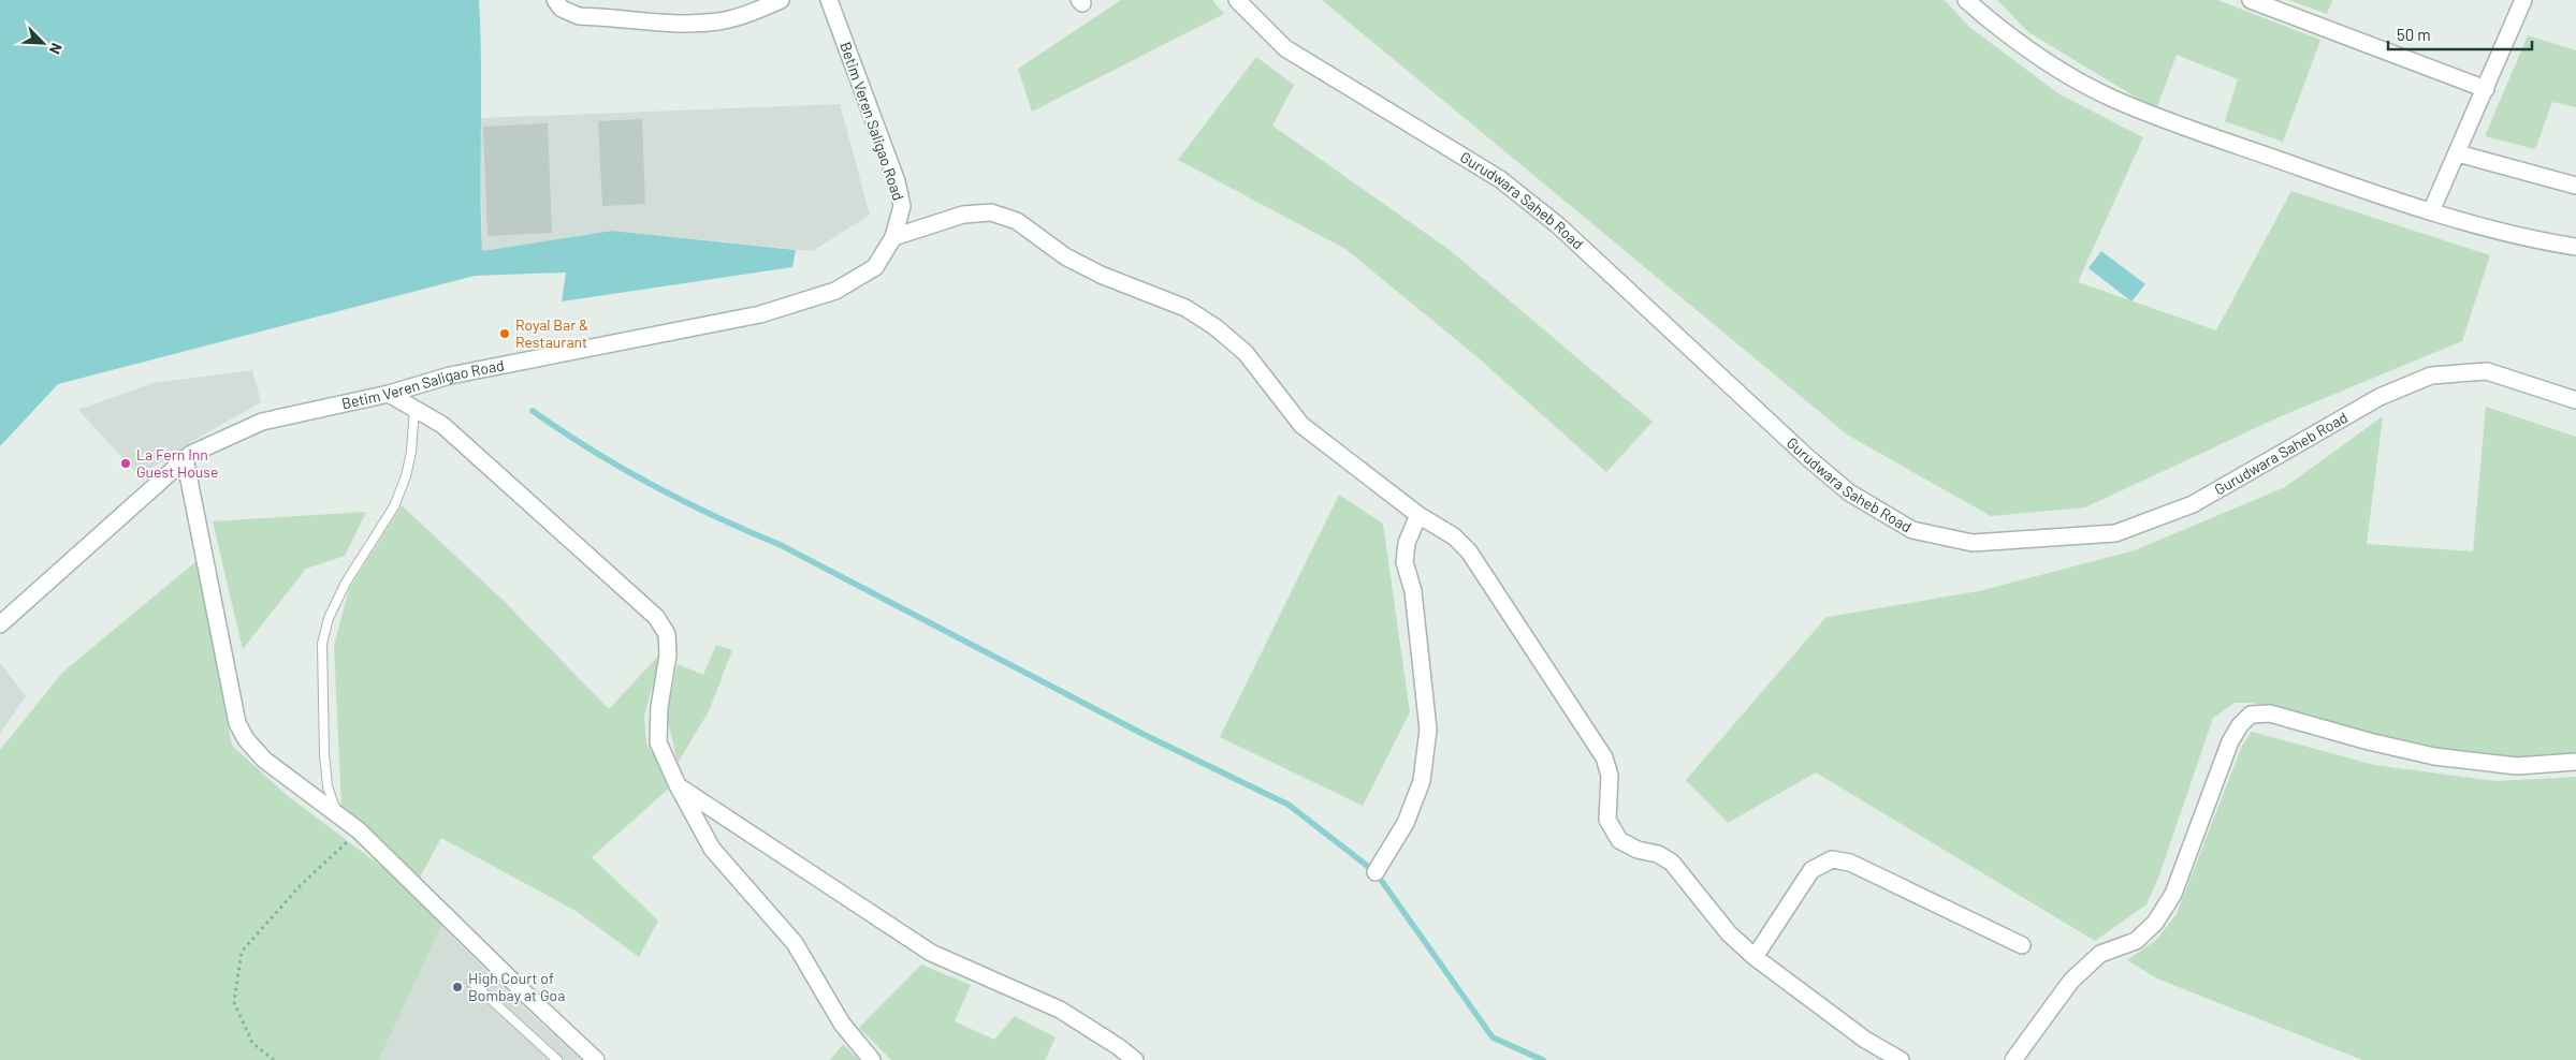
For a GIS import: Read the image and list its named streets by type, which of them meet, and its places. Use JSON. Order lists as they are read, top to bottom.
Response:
{
  "streets": {
    "street": ["Betim Veren Saligao Road", "Gurudwara Saheb Road"]
  },
  "places": ["Royal Bar & Restaurant", "La Fern Inn Guest House", "High Court of Bombay at Goa"],
  "scale_bar": "50 m",
  "north": "bottom right"
}
